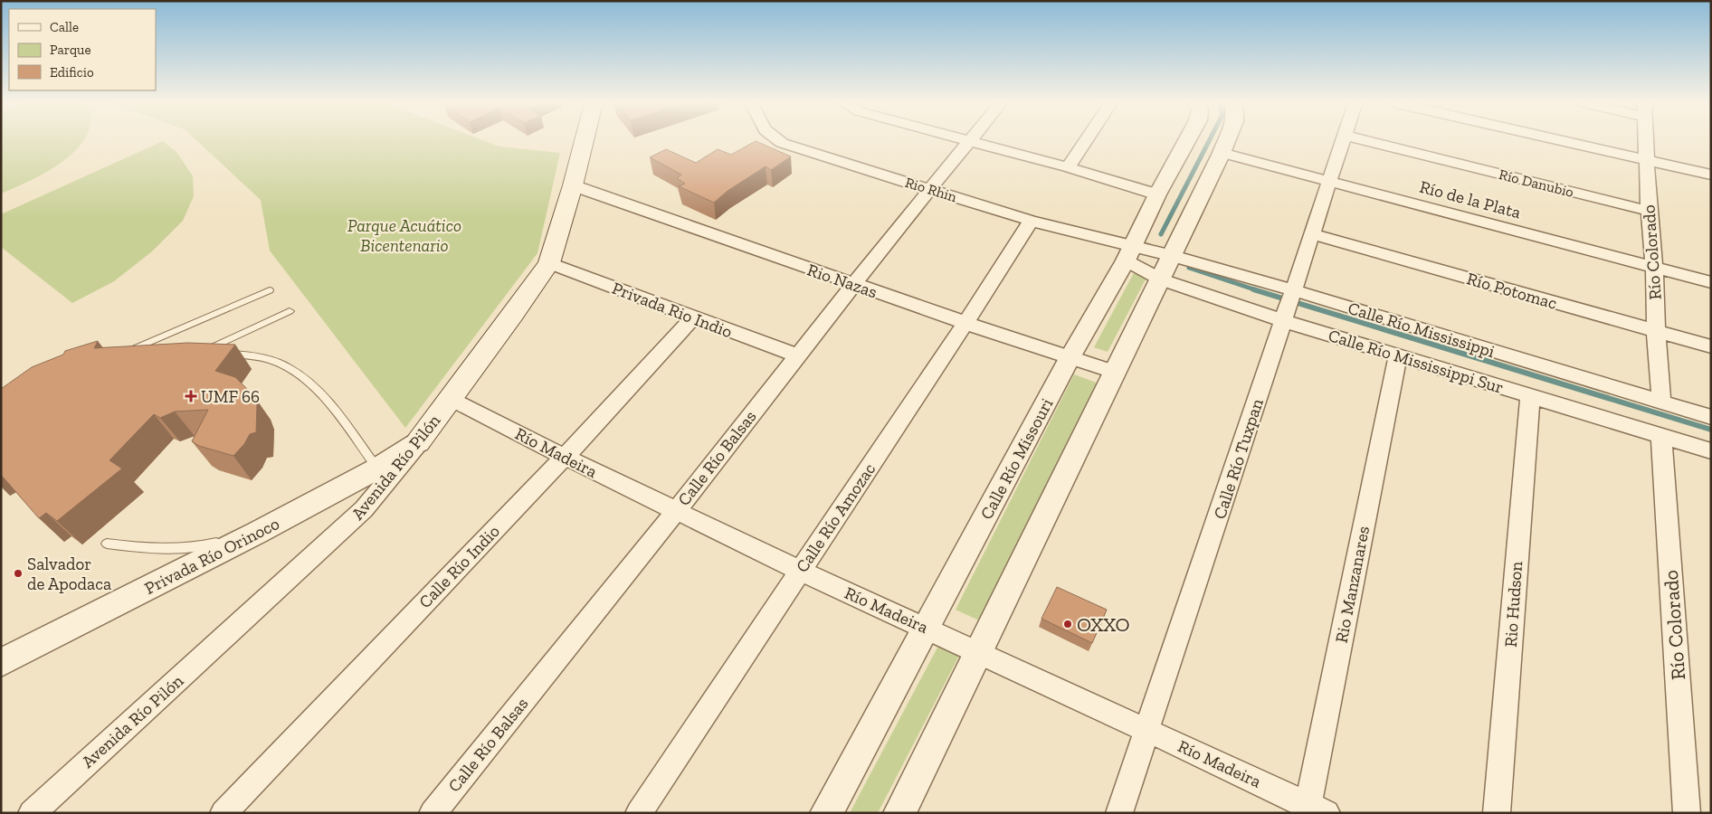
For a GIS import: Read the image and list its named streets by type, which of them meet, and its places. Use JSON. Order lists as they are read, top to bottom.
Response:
{
  "streets": {
    "main road": ["Avenida Río Pilón"],
    "street": [
      "Río Danubio",
      "Rio Rhin",
      "Río de la Plata",
      "Río Colorado",
      "Rio Nazas",
      "Río Potomac",
      "Privada Rio Indio",
      "Calle Río Mississippi",
      "Calle Río Mississippi Sur",
      "Río Madeira",
      "Calle Río Balsas",
      "Calle Río Missouri",
      "Calle Río Tuxpan",
      "Calle Río Amozac",
      "Privada Río Orinoco",
      "Calle Río Indio",
      "Rio Manzanares",
      "Rio Hudson"
    ]
  },
  "crossings": [
    ["Río Danubio", "Río Colorado"],
    ["Rio Rhin", "Calle Río Mississippi"],
    ["Rio Rhin", "Calle Río Mississippi Sur"],
    ["Rio Rhin", "Calle Río Balsas"],
    ["Rio Rhin", "Calle Río Missouri"],
    ["Rio Rhin", "Calle Río Amozac"],
    ["Río de la Plata", "Río Colorado"],
    ["Río de la Plata", "Calle Río Tuxpan"],
    ["Río Colorado", "Río Potomac"],
    ["Río Colorado", "Calle Río Mississippi"],
    ["Río Colorado", "Calle Río Mississippi Sur"],
    ["Rio Nazas", "Calle Río Balsas"],
    ["Rio Nazas", "Calle Río Missouri"],
    ["Rio Nazas", "Avenida Río Pilón"],
    ["Rio Nazas", "Calle Río Amozac"],
    ["Río Potomac", "Calle Río Tuxpan"],
    ["Privada Rio Indio", "Calle Río Balsas"],
    ["Privada Rio Indio", "Avenida Río Pilón"],
    ["Privada Rio Indio", "Calle Río Indio"],
    ["Calle Río Mississippi", "Calle Río Mississippi Sur"],
    ["Calle Río Mississippi", "Calle Río Missouri"],
    ["Calle Río Mississippi", "Calle Río Tuxpan"],
    ["Calle Río Mississippi Sur", "Calle Río Missouri"],
    ["Calle Río Mississippi Sur", "Calle Río Tuxpan"],
    ["Calle Río Mississippi Sur", "Rio Manzanares"],
    ["Calle Río Mississippi Sur", "Rio Hudson"],
    ["Río Madeira", "Calle Río Balsas"],
    ["Río Madeira", "Calle Río Missouri"],
    ["Río Madeira", "Calle Río Tuxpan"],
    ["Río Madeira", "Avenida Río Pilón"],
    ["Río Madeira", "Calle Río Amozac"],
    ["Río Madeira", "Calle Río Indio"],
    ["Río Madeira", "Rio Manzanares"],
    ["Avenida Río Pilón", "Privada Río Orinoco"]
  ],
  "parks": ["Parque Acuático Bicentenario"],
  "places": {
    "health": ["UMF 66"],
    "other": ["Salvador de Apodaca", "OXXO"]
  },
  "legend": ["Calle", "Parque", "Edificio"]
}
